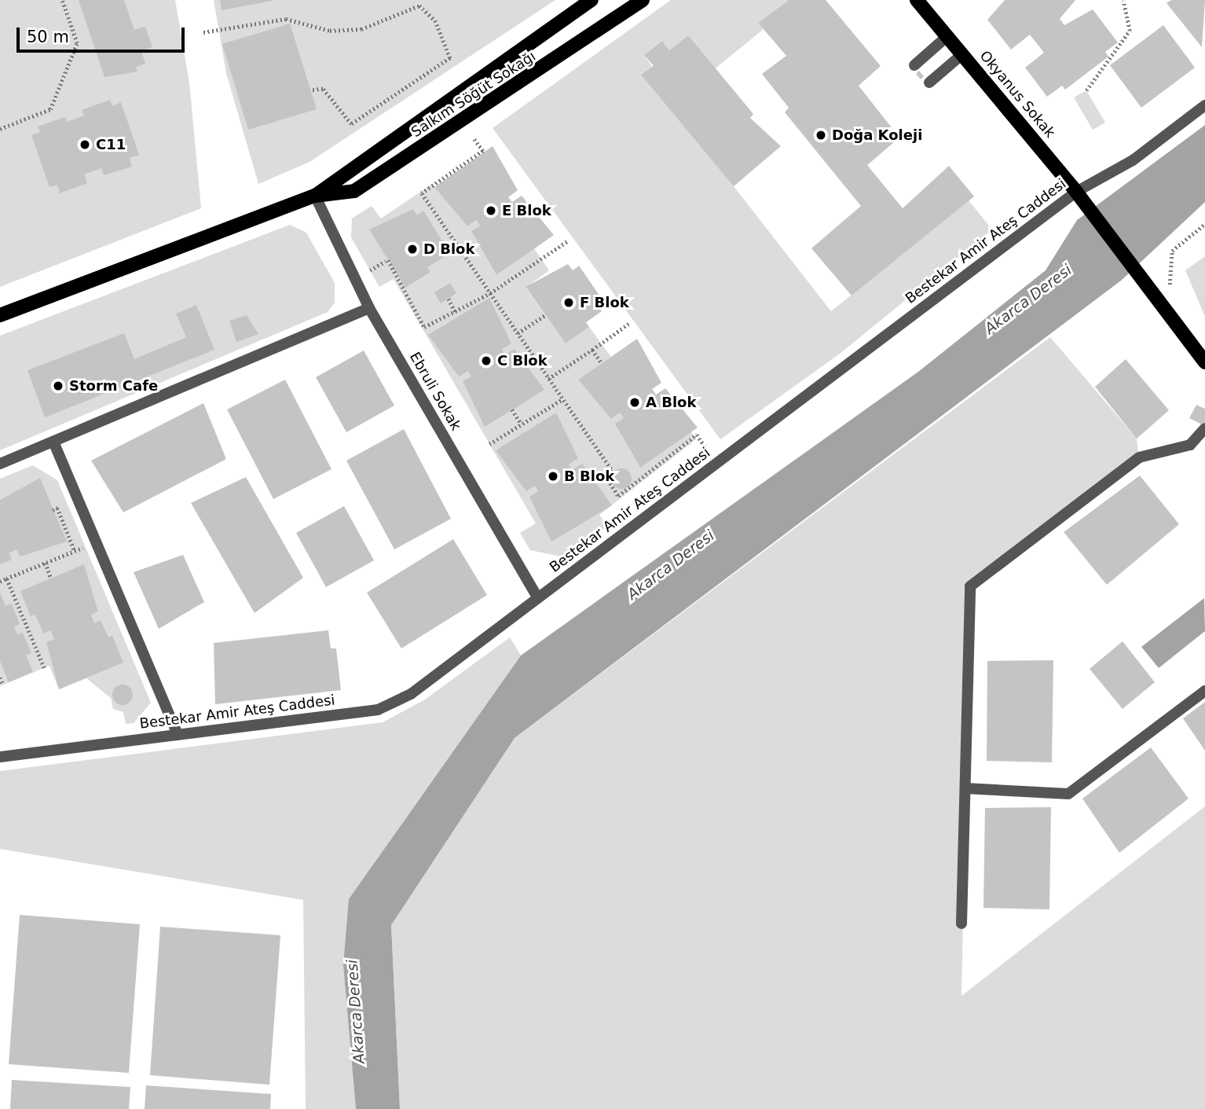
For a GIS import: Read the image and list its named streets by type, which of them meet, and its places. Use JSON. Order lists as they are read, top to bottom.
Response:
{
  "streets": {
    "main road": ["Salkım Söğüt Sokağı", "Okyanus Sokak"],
    "street": ["Bestekar Amir Ateş Caddesi", "Ebruli Sokak"]
  },
  "crossings": [
    ["Salkım Söğüt Sokağı", "Ebruli Sokak"],
    ["Okyanus Sokak", "Bestekar Amir Ateş Caddesi"],
    ["Bestekar Amir Ateş Caddesi", "Ebruli Sokak"]
  ],
  "water": ["Akarca Deresi"],
  "places": [
    "Doğa Koleji",
    "C11",
    "E Blok",
    "D Blok",
    "F Blok",
    "C Blok",
    "Storm Cafe",
    "A Blok",
    "B Blok"
  ],
  "scale_bar": "50 m"
}
